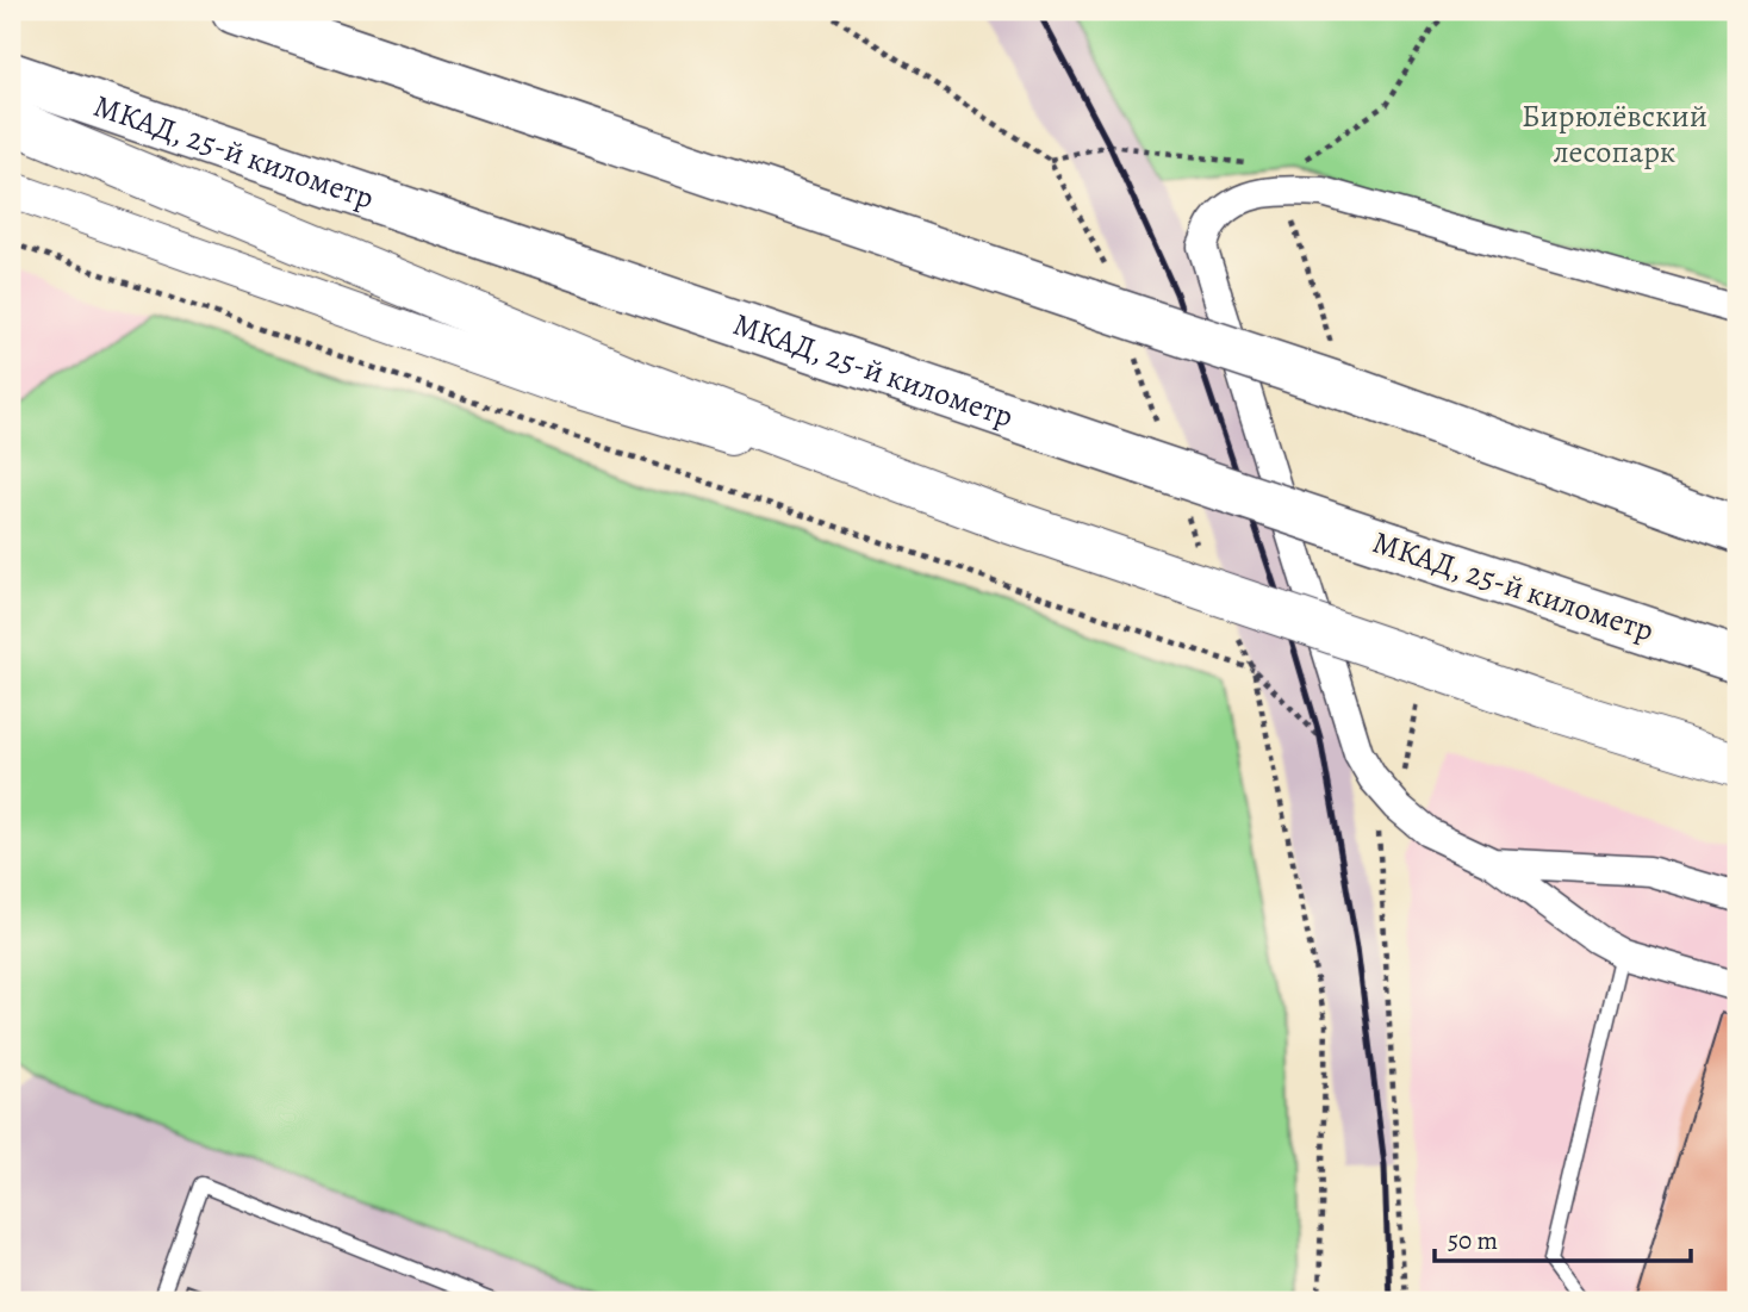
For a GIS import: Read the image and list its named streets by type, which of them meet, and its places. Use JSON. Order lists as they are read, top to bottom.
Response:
{
  "streets": {
    "highway": ["МКАД, 25-й километр"]
  },
  "parks": ["Бирюлёвский лесопарк"],
  "scale_bar": "50 m"
}
